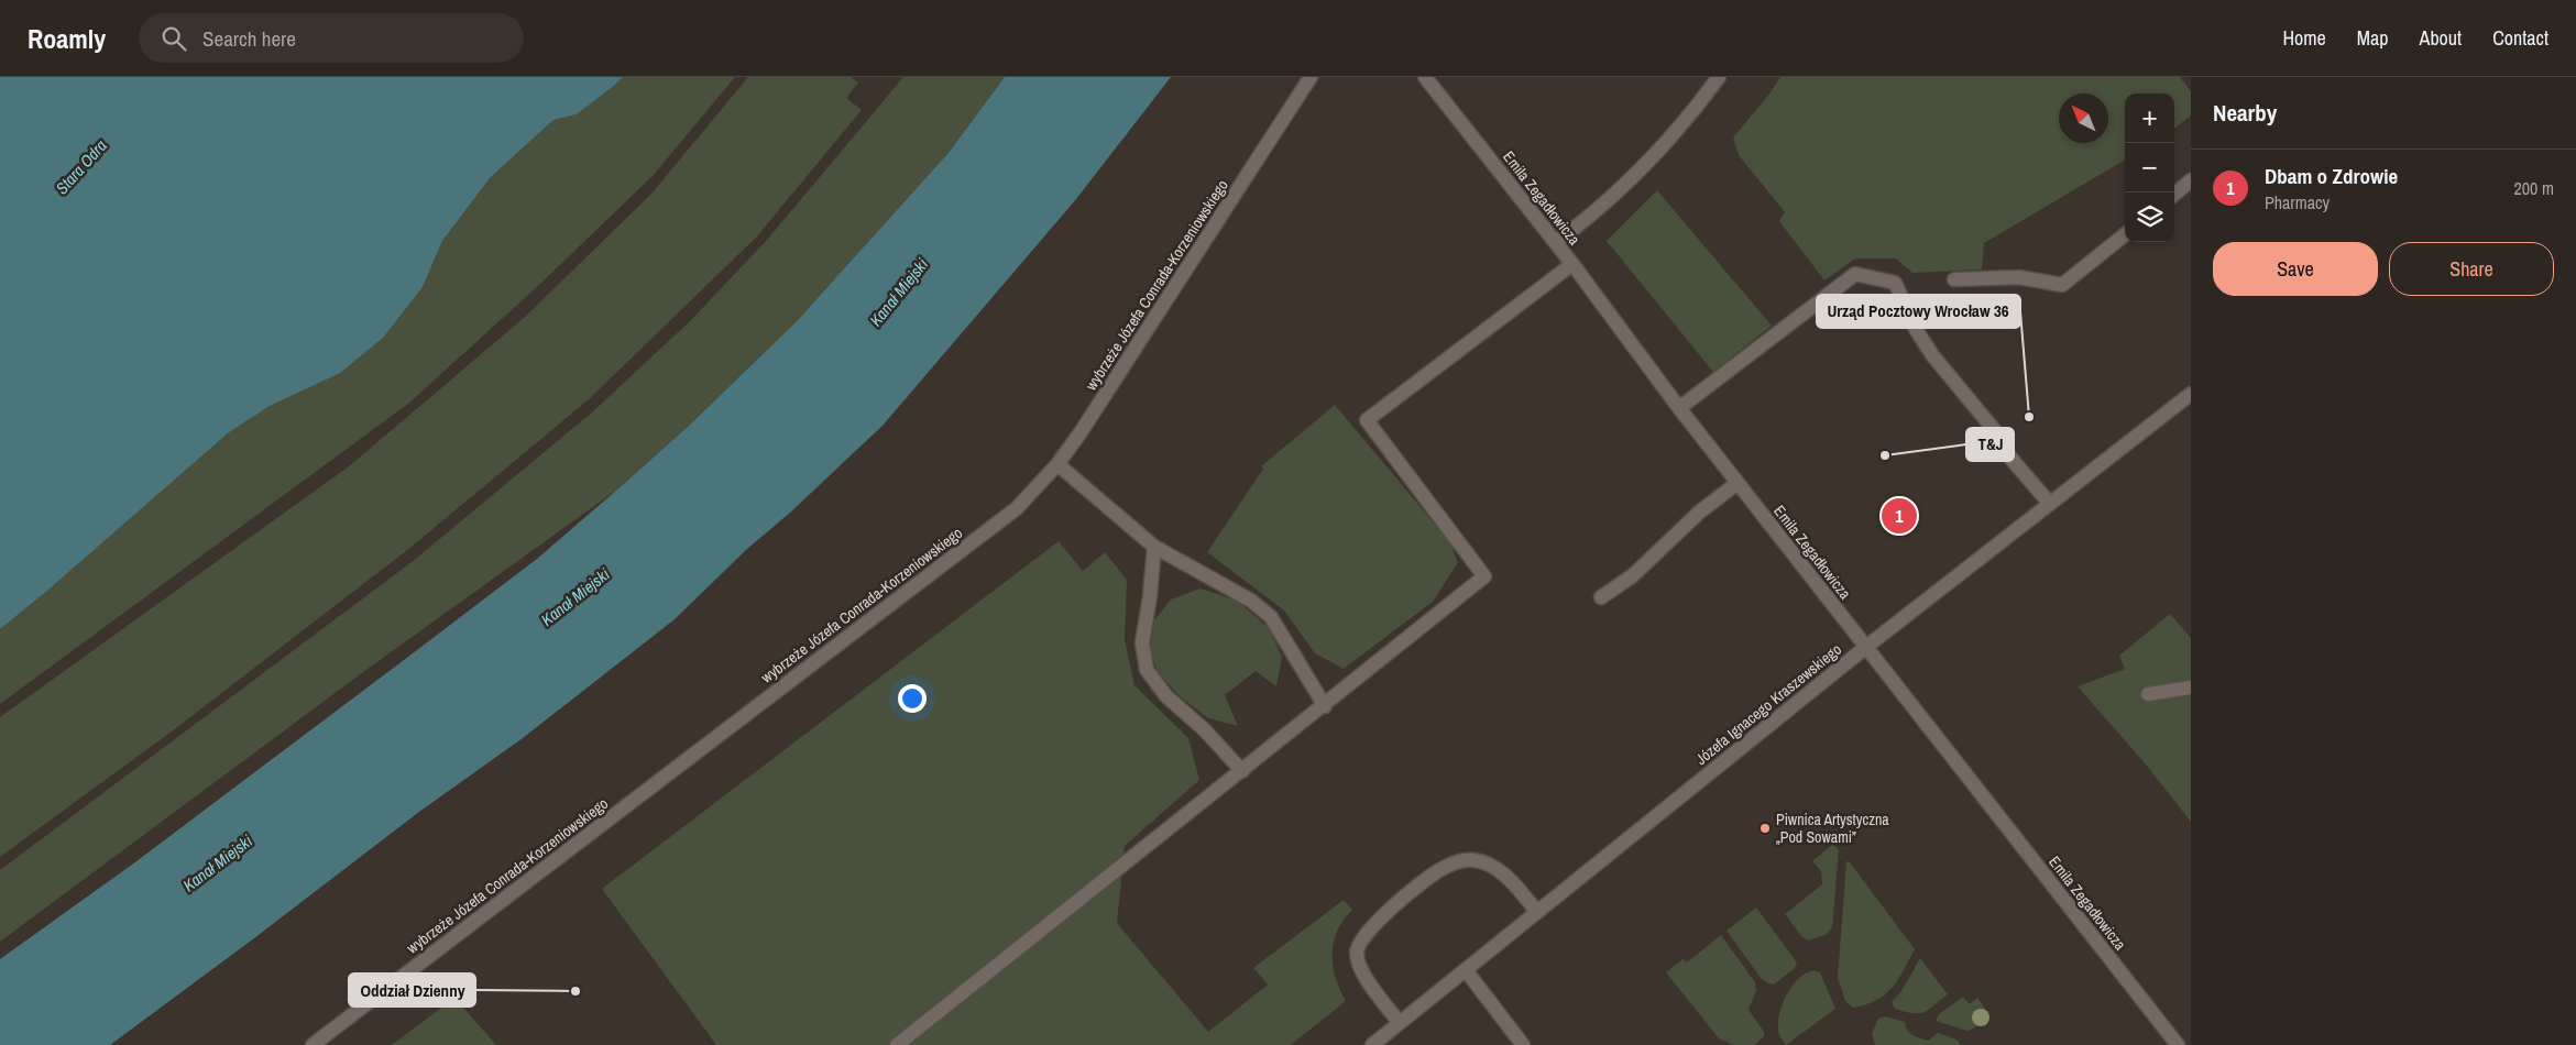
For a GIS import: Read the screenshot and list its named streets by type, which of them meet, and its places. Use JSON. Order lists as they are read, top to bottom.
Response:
{
  "streets": {
    "street": ["Emila Zegadłowicza", "wybrzeże Józefa Conrada-Korzeniowskiego", "Józefa Ignacego Kraszewskiego"]
  },
  "crossings": [
    ["Emila Zegadłowicza", "Józefa Ignacego Kraszewskiego"]
  ],
  "water": ["Stara Odra", "Kanał Miejski"],
  "places": [
    "Urząd Pocztowy Wrocław 36",
    "T&J",
    "Piwnica Artystyczna „Pod Sowami”",
    "Oddział Dzienny"
  ],
  "north": "top left",
  "page": {
    "header": "Roamly",
    "search": "Search here",
    "nav": [
      "Home",
      "Map",
      "About",
      "Contact"
    ],
    "heading": "Nearby",
    "map_buttons": ["+", "−"],
    "list": [
      {
        "mark": "1",
        "name": "Dbam o Zdrowie",
        "note": "Pharmacy",
        "value": "200 m"
      }
    ],
    "buttons": ["Save", "Share"],
    "pins": "1"
  }
}
